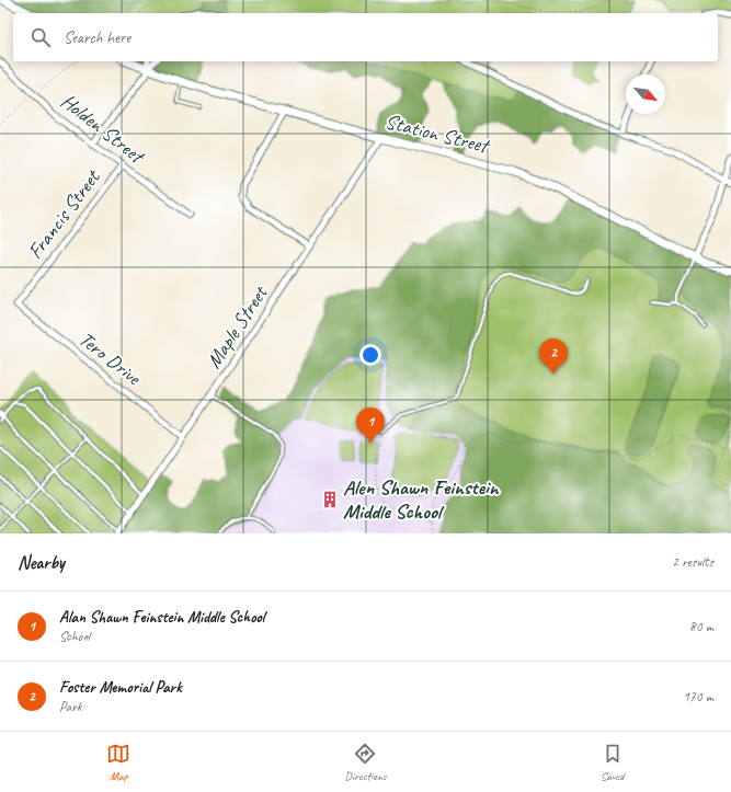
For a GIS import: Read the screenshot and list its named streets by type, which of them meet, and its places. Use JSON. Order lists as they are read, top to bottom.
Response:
{
  "streets": {
    "street": [
      "Holden Street",
      "Station Street",
      "Francis Street",
      "Maple Street",
      "Tero Drive"
    ]
  },
  "crossings": [
    ["Holden Street", "Francis Street"],
    ["Station Street", "Maple Street"],
    ["Francis Street", "Tero Drive"],
    ["Maple Street", "Tero Drive"]
  ],
  "places": {
    "building": ["Alen Shawn Feinstein Middle School"]
  },
  "north": "bottom right",
  "page": {
    "search": "Search here",
    "pins": ["2", "1"],
    "heading": ["Nearby", "2 results"],
    "list": [
      {
        "mark": "1",
        "name": "Alan Shawn Feinstein Middle School",
        "note": "School",
        "value": "80 m"
      },
      {
        "mark": "2",
        "name": "Foster Memorial Park",
        "note": "Park",
        "value": "170 m"
      }
    ],
    "nav": ["Map", "Directions", "Saved"]
  }
}
